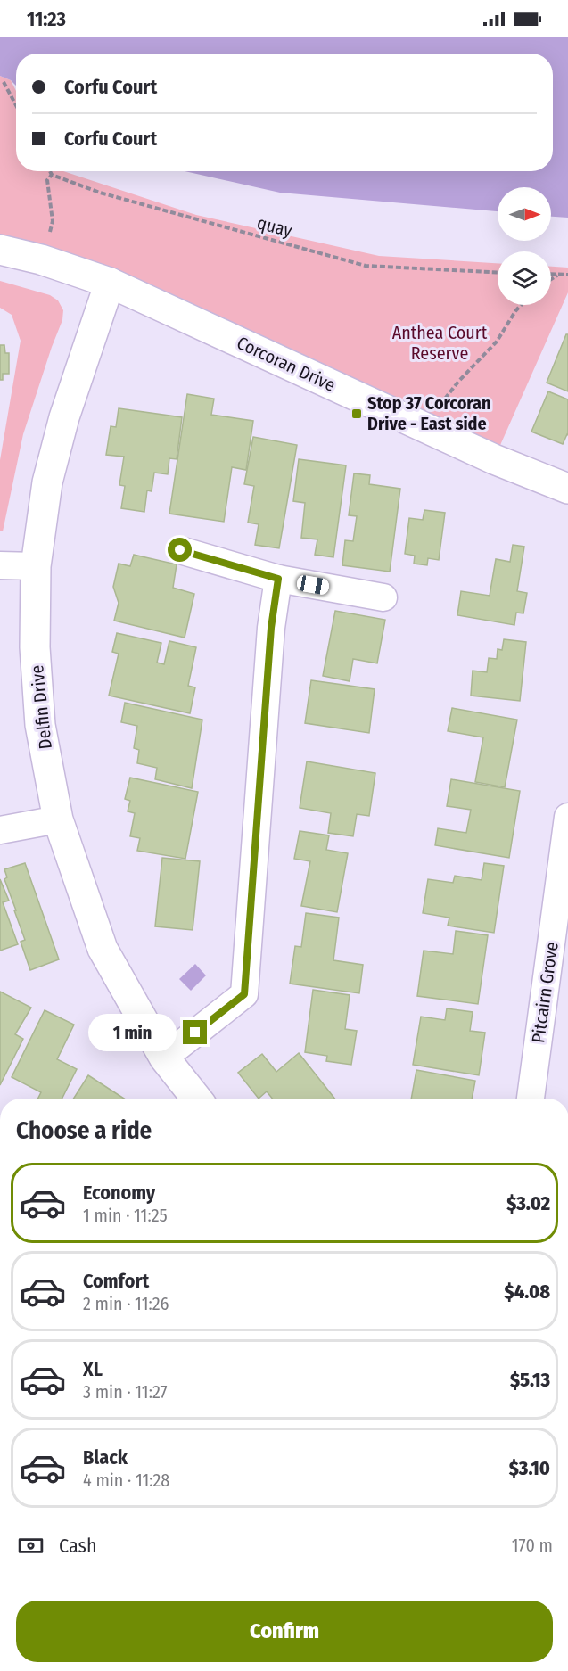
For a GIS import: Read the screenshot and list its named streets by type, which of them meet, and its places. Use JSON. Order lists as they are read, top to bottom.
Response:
{
  "streets": {
    "street": ["Corcoran Drive", "Delfin Drive", "Pitcairn Grove"],
    "path": ["quay"]
  },
  "crossings": [
    ["Corcoran Drive", "Delfin Drive"]
  ],
  "parks": ["Anthea Court Reserve"],
  "places": {
    "transit": ["Stop 37 Corcoran Drive - East side"]
  },
  "north": "right",
  "page": {
    "status": "11:23",
    "banner": ["Corfu Court", "Corfu Court"],
    "bubble": "1 min",
    "heading": "Choose a ride",
    "list": [
      {
        "name": "Economy",
        "note": "1 min · 11:25",
        "value": "$3.02"
      },
      {
        "name": "Comfort",
        "note": "2 min · 11:26",
        "value": "$4.08"
      },
      {
        "name": "XL",
        "note": "3 min · 11:27",
        "value": "$5.13"
      },
      {
        "name": "Black",
        "note": "4 min · 11:28",
        "value": "$3.10"
      }
    ],
    "pay": ["Cash", "170 m"],
    "buttons": "Confirm"
  }
}
